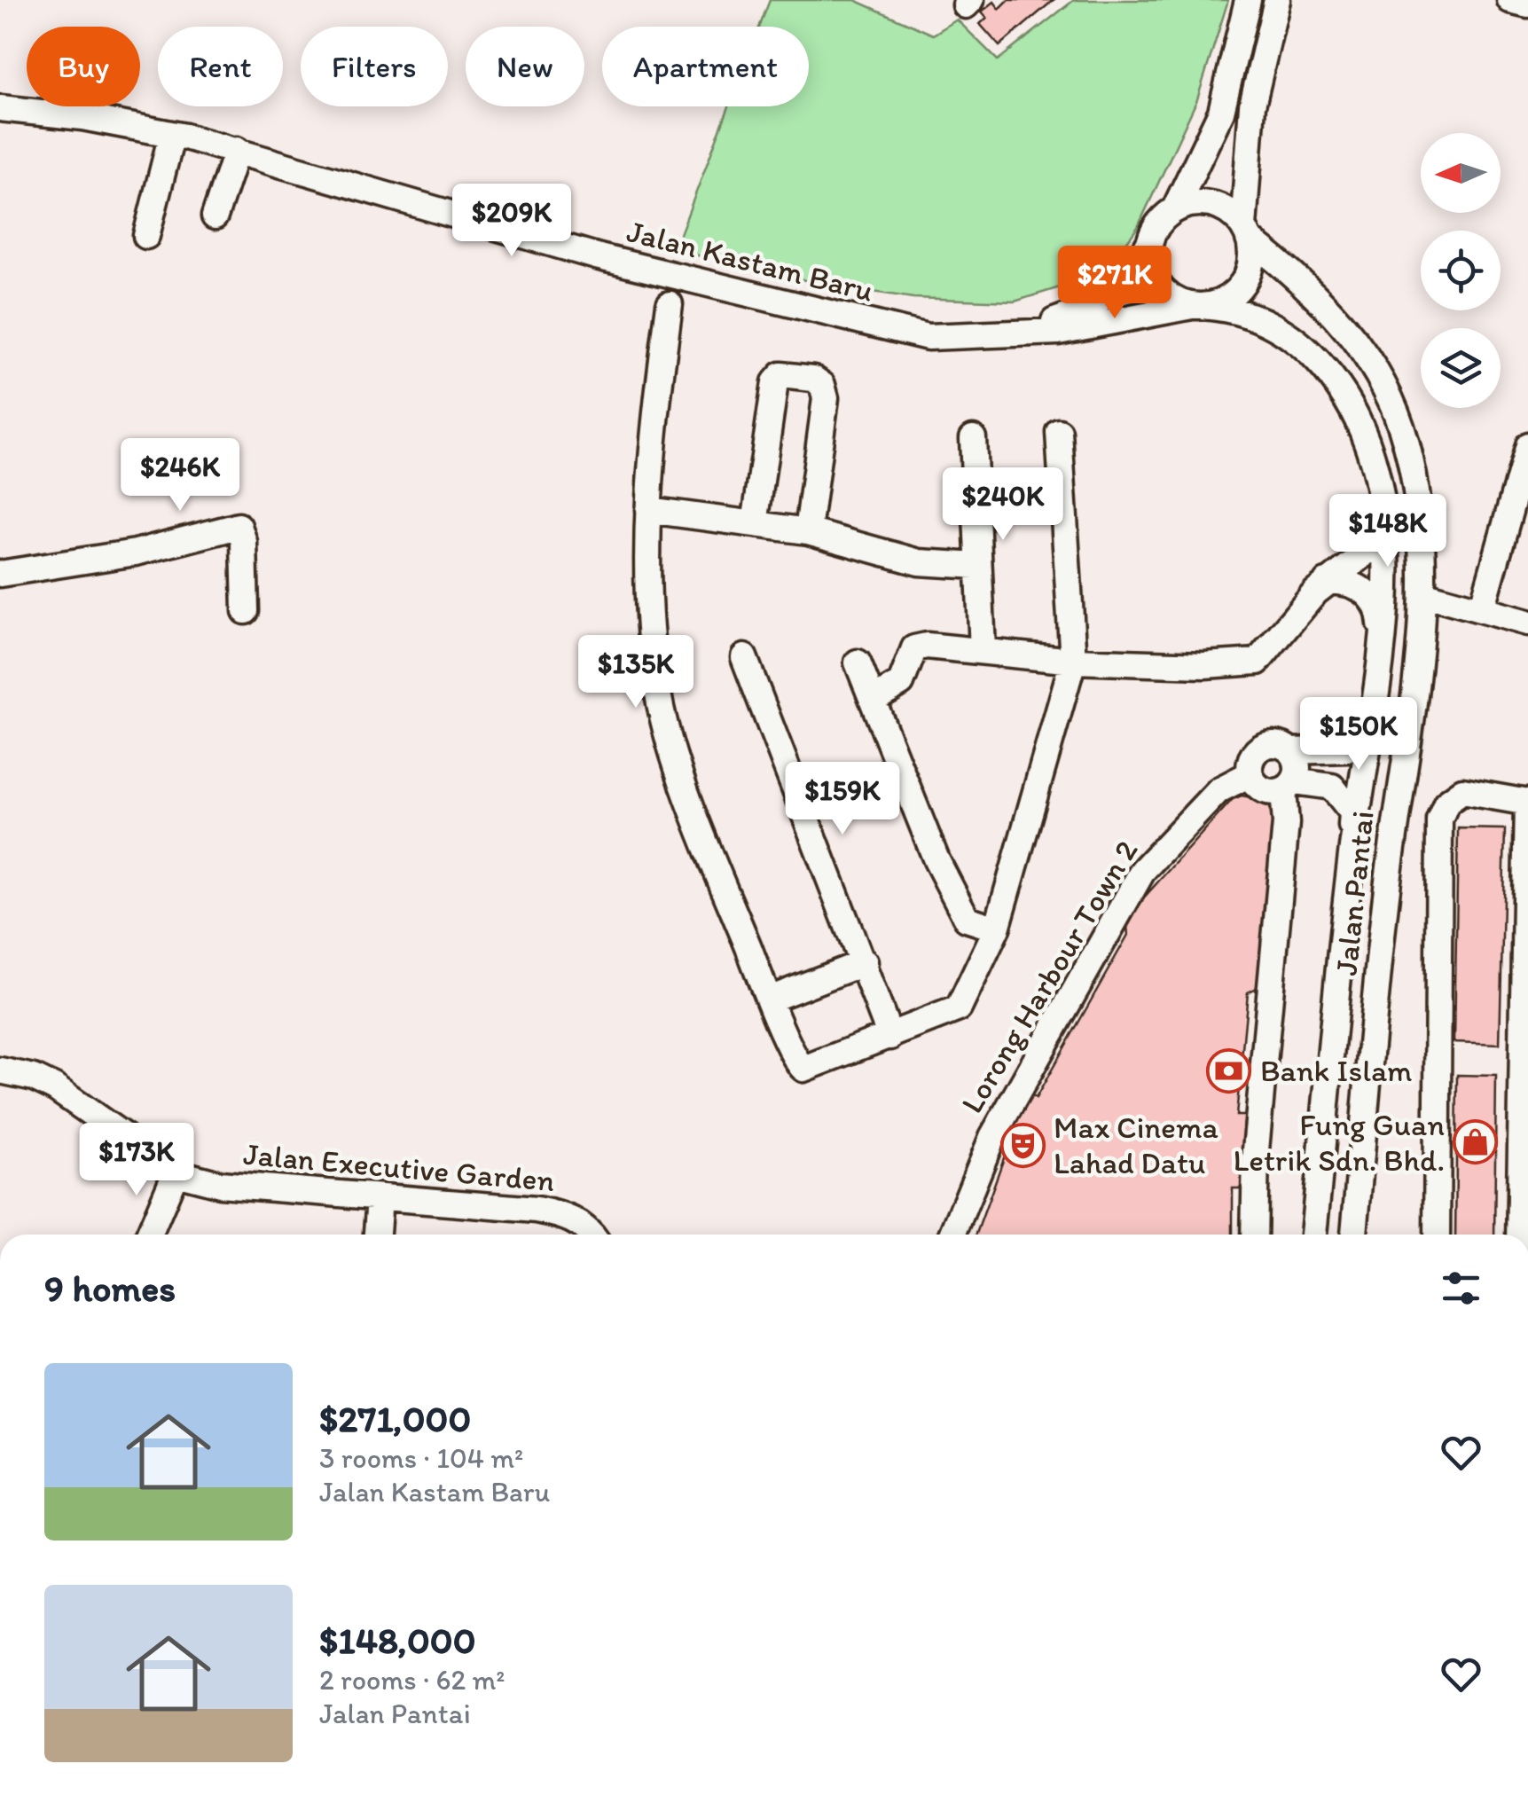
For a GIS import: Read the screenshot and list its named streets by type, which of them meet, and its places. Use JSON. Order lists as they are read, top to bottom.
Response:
{
  "streets": {
    "street": [
      "Jalan Kastam Baru",
      "Jalan Pantai",
      "Lorong Harbour Town 2",
      "Jalan Executive Garden"
    ]
  },
  "crossings": [
    ["Jalan Kastam Baru", "Jalan Pantai"]
  ],
  "places": {
    "bank": ["Bank Islam"],
    "shop": ["Fung Guan Letrik Sdn. Bhd."],
    "theatre": ["Max Cinema Lahad Datu"]
  },
  "north": "left",
  "page": {
    "chip": [
      "Buy",
      "Rent",
      "Filters",
      "New",
      "Apartment"
    ],
    "price": [
      "$209K",
      "$271K",
      "$246K",
      "$240K",
      "$148K",
      "$135K",
      "$150K",
      "$159K",
      "$173K"
    ],
    "heading": "9 homes",
    "list": [
      {
        "name": "$271,000",
        "note": "3 rooms · 104 m² · Jalan Kastam Baru"
      },
      {
        "name": "$148,000",
        "note": "2 rooms · 62 m² · Jalan Pantai"
      }
    ]
  }
}
